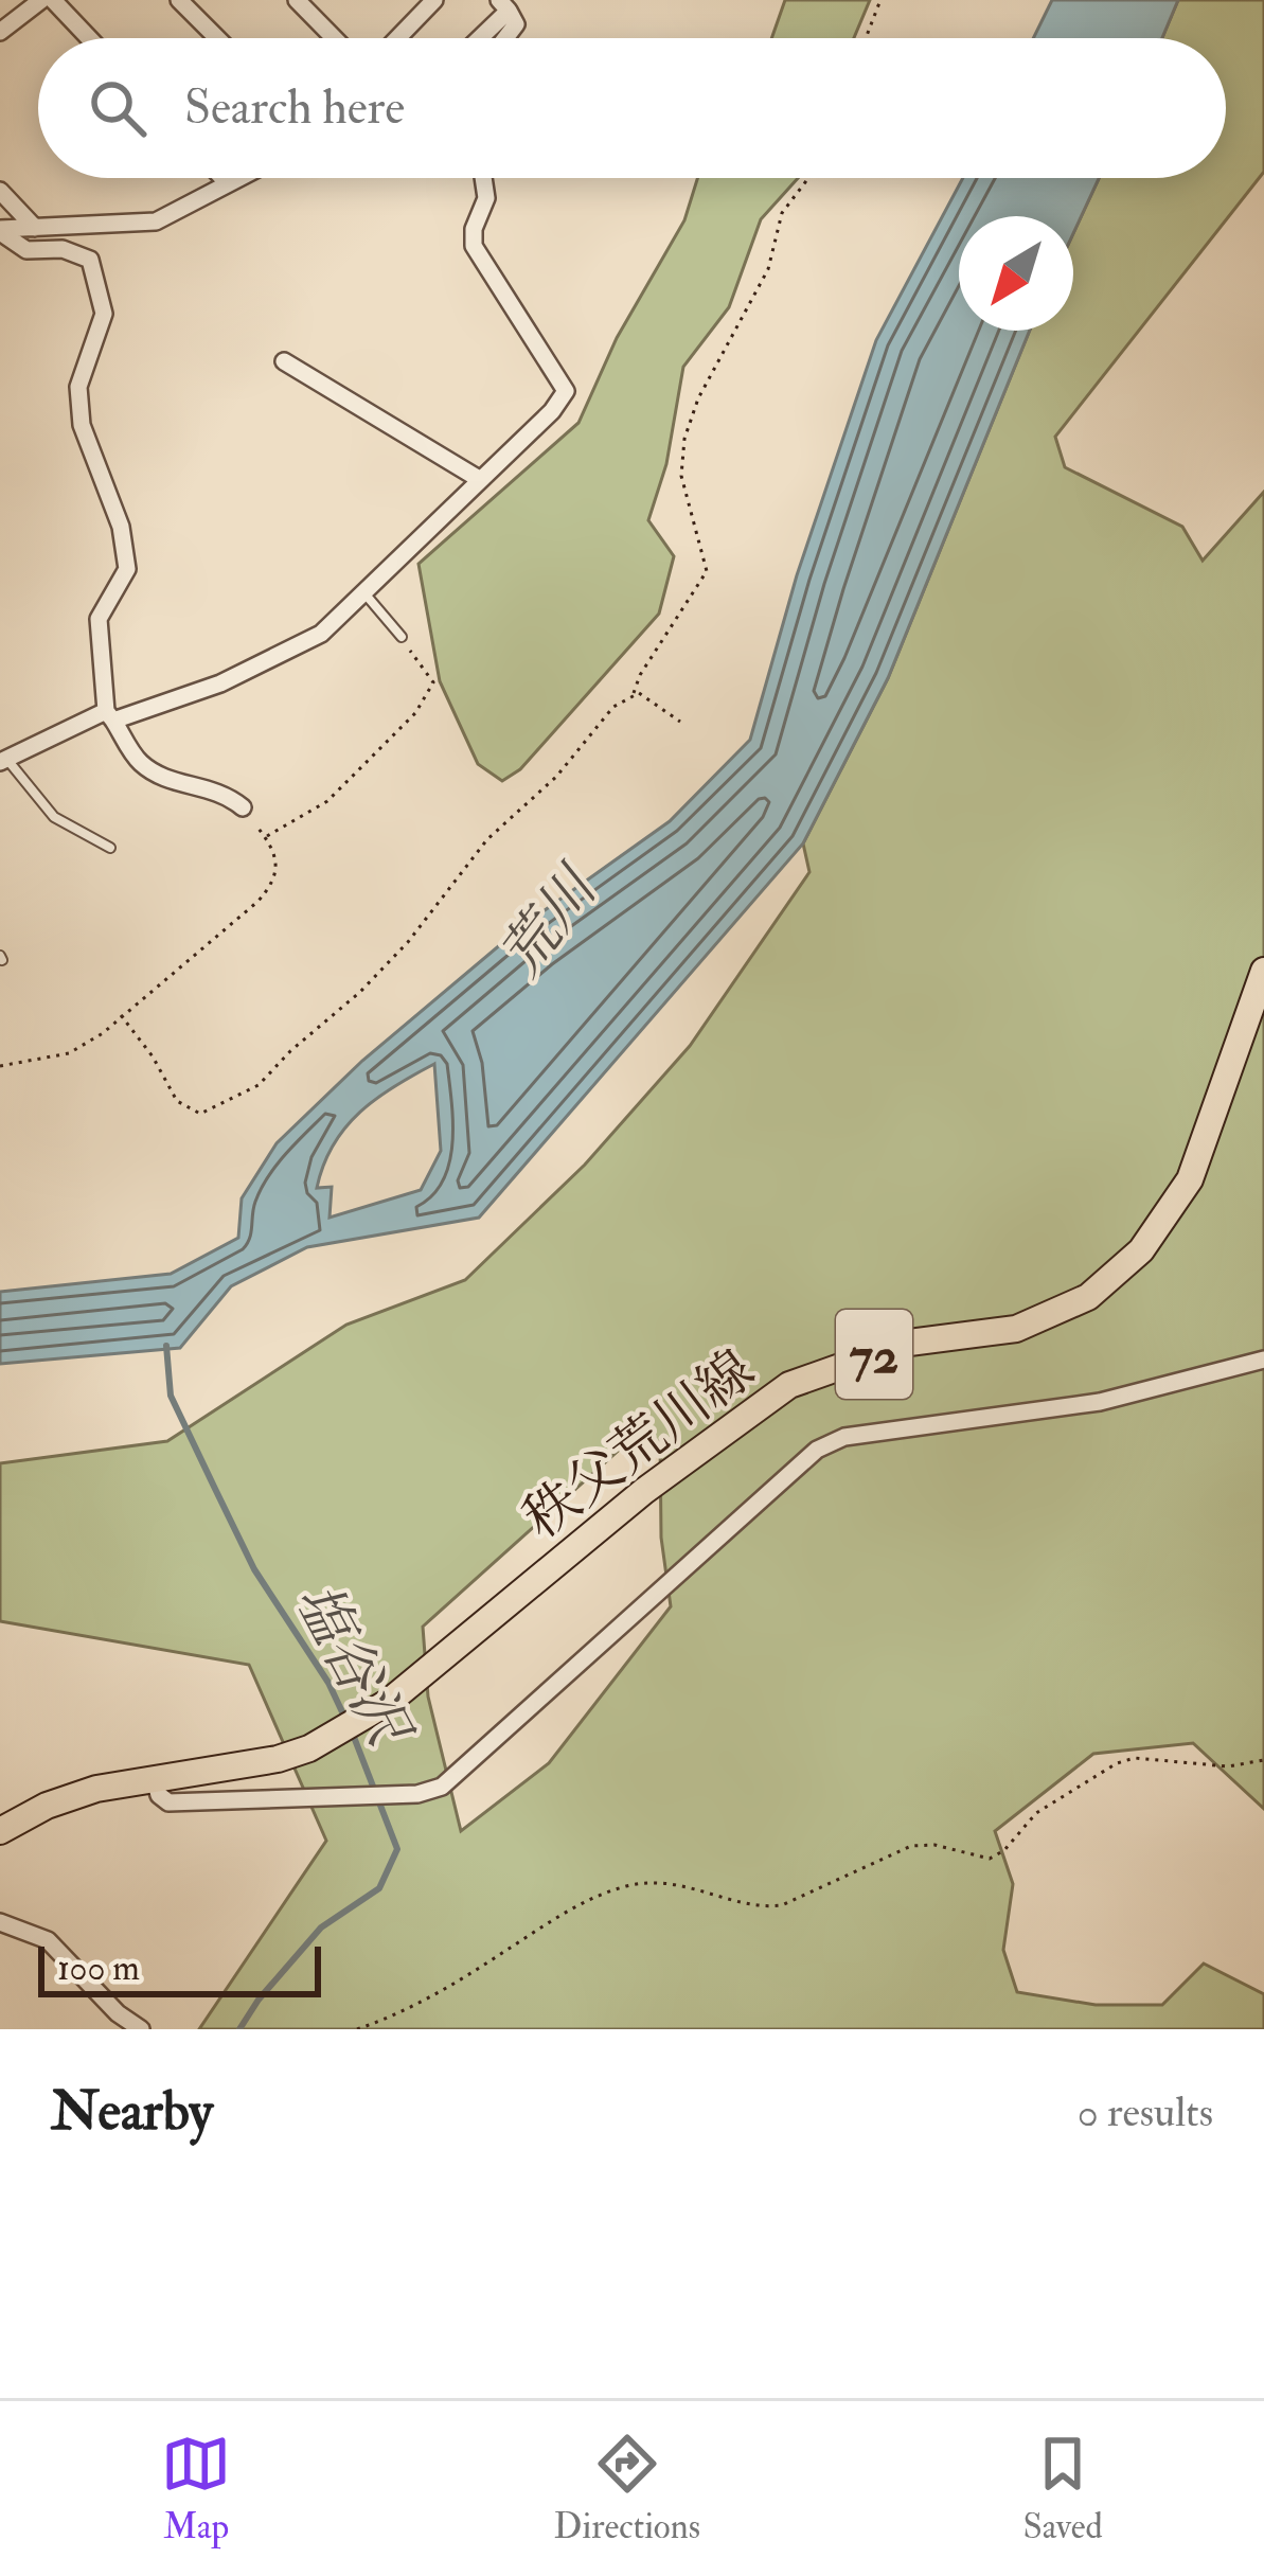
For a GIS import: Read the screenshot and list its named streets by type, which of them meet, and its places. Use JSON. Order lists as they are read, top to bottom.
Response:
{
  "streets": {
    "main road": ["72", "秩父荒川線"]
  },
  "water": ["荒川", "塩谷沢"],
  "scale_bar": "100 m",
  "north": "bottom left",
  "page": {
    "search": "Search here",
    "scale": "100 m",
    "heading": ["Nearby", "0 results"],
    "nav": ["Map", "Directions", "Saved"]
  }
}
